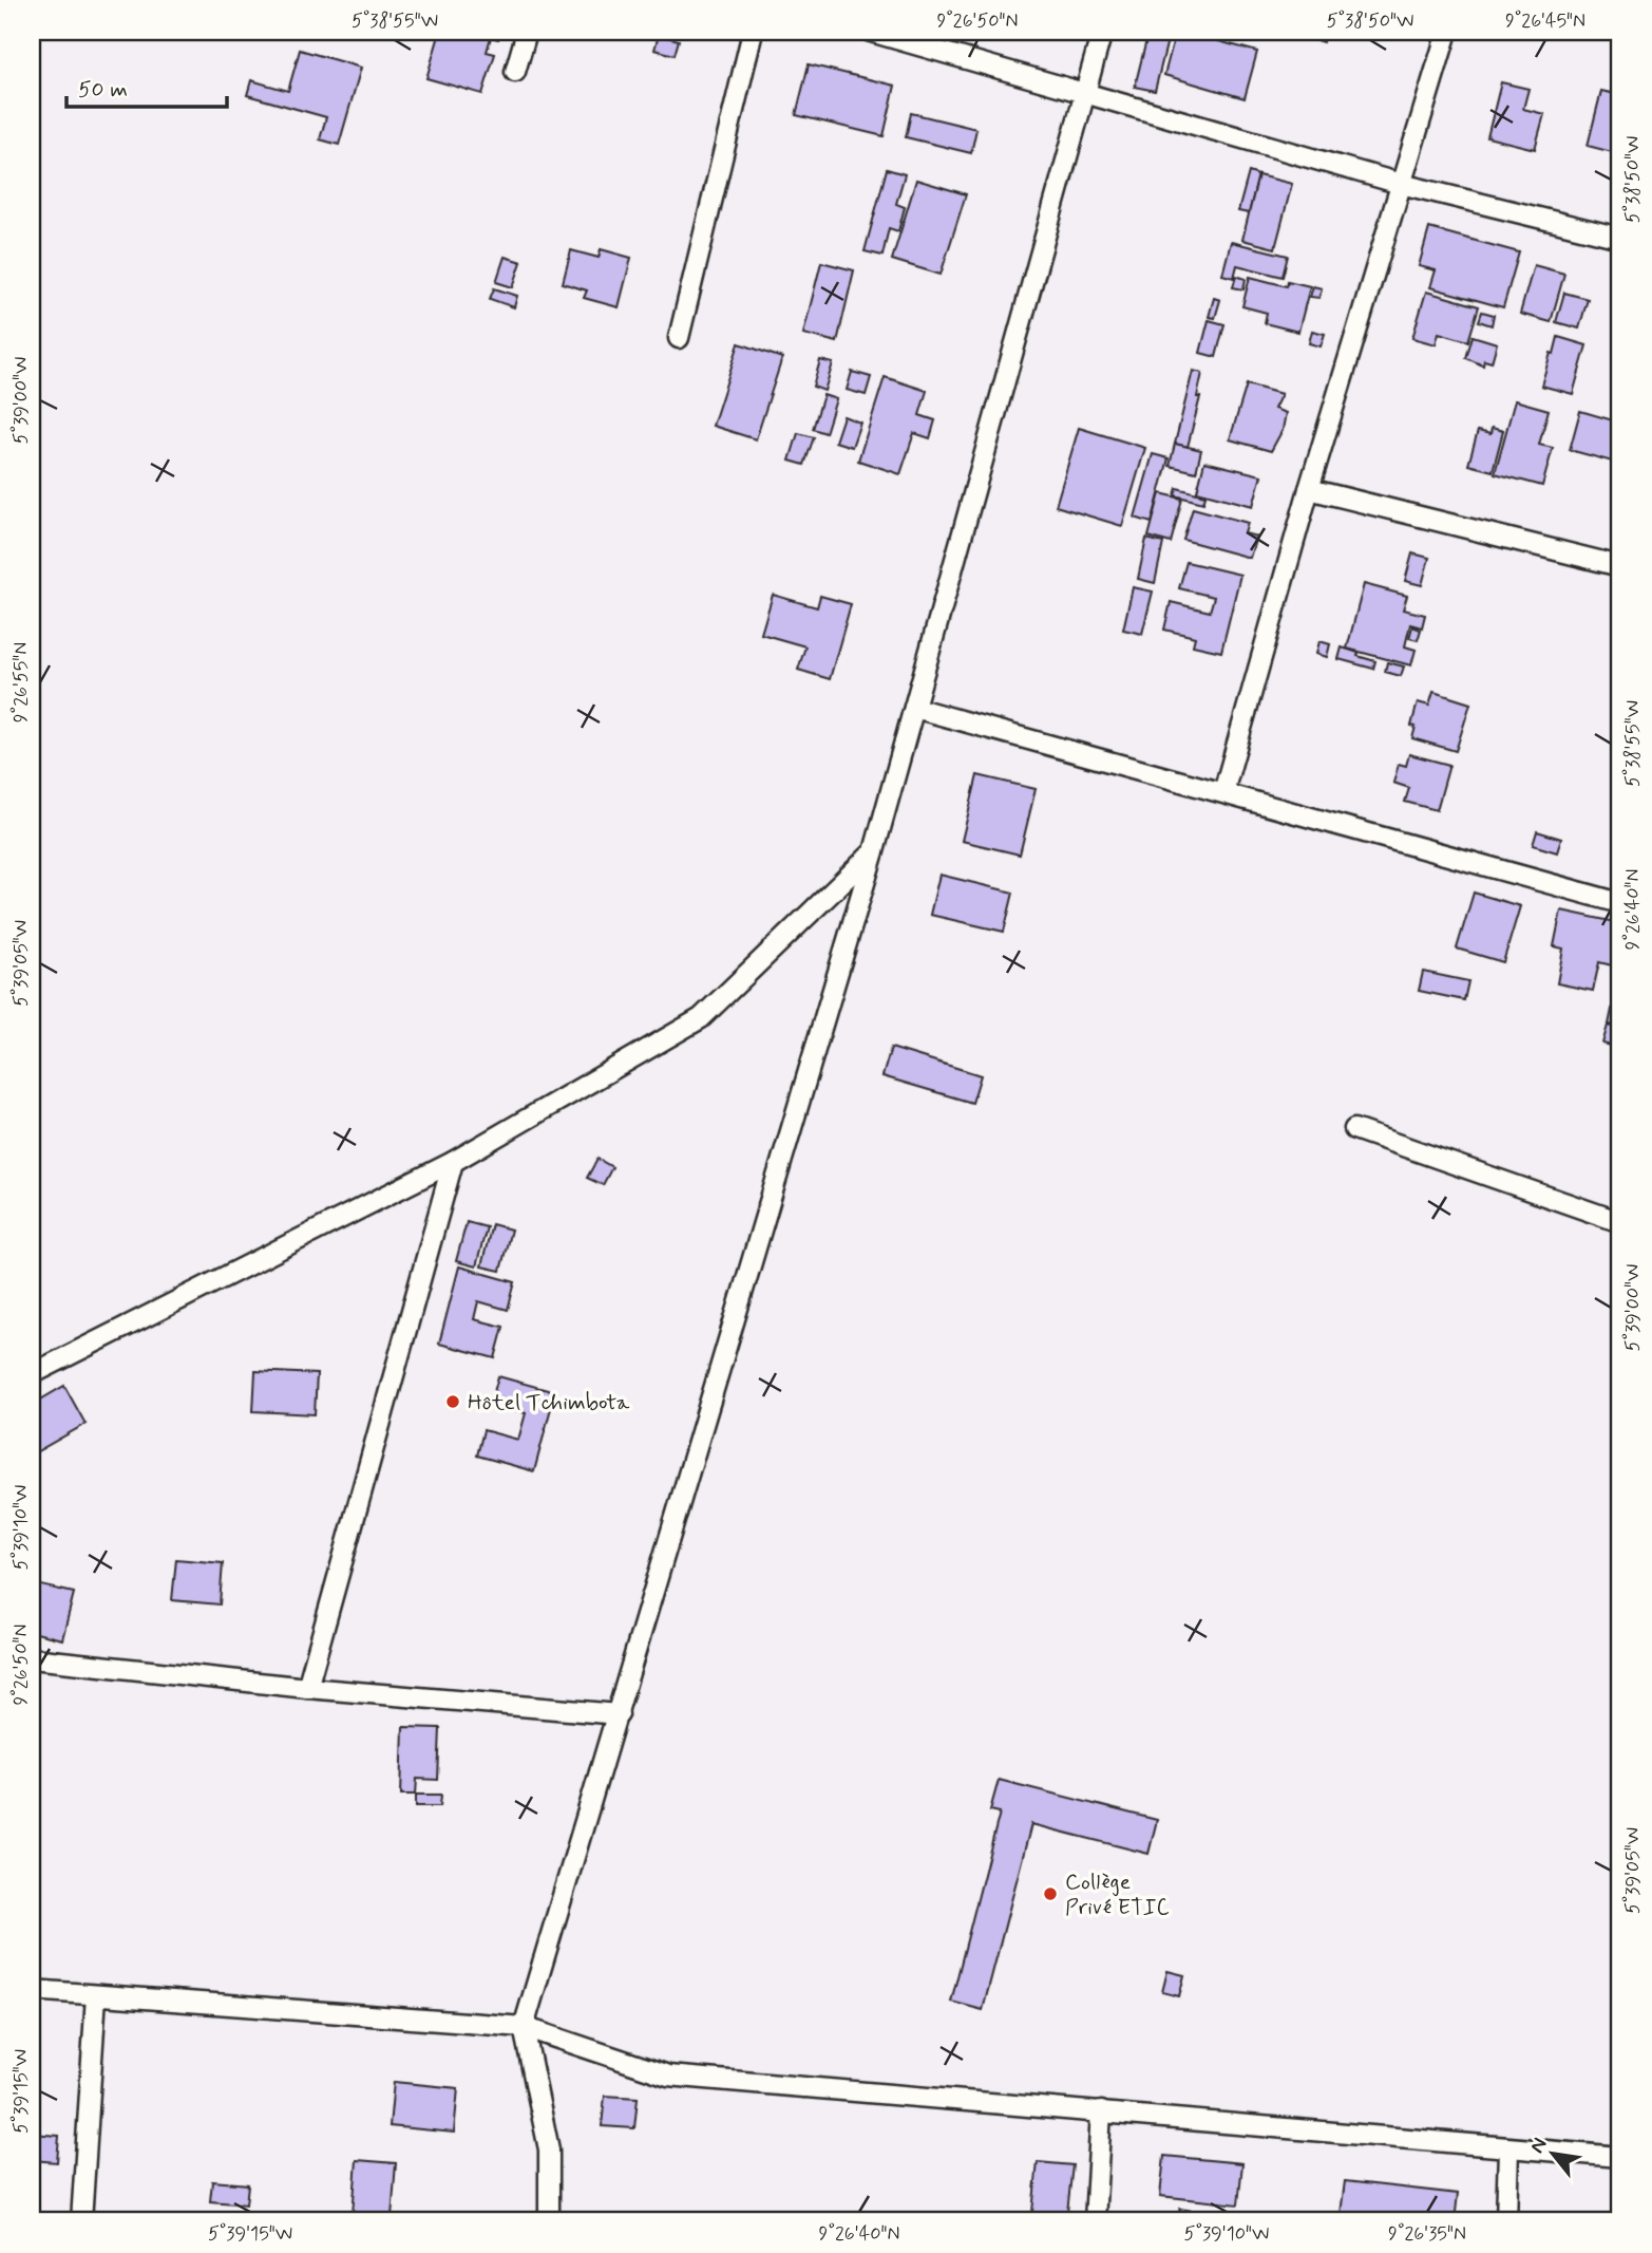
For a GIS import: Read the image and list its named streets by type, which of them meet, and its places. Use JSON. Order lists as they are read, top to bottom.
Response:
{
  "places": ["Hôtel Tchimbota", "Collège Privé ETIC"],
  "scale_bar": "50 m",
  "north": "top left",
  "coordinates": [
    "5°38'55\"W",
    "9°26'50\"N",
    "5°38'50\"W",
    "9°26'45\"N",
    "5°39'00\"W",
    "9°26'55\"N",
    "9°26'40\"N",
    "5°39'05\"W",
    "5°39'10\"W",
    "5°39'15\"W",
    "9°26'35\"N"
  ]
}
